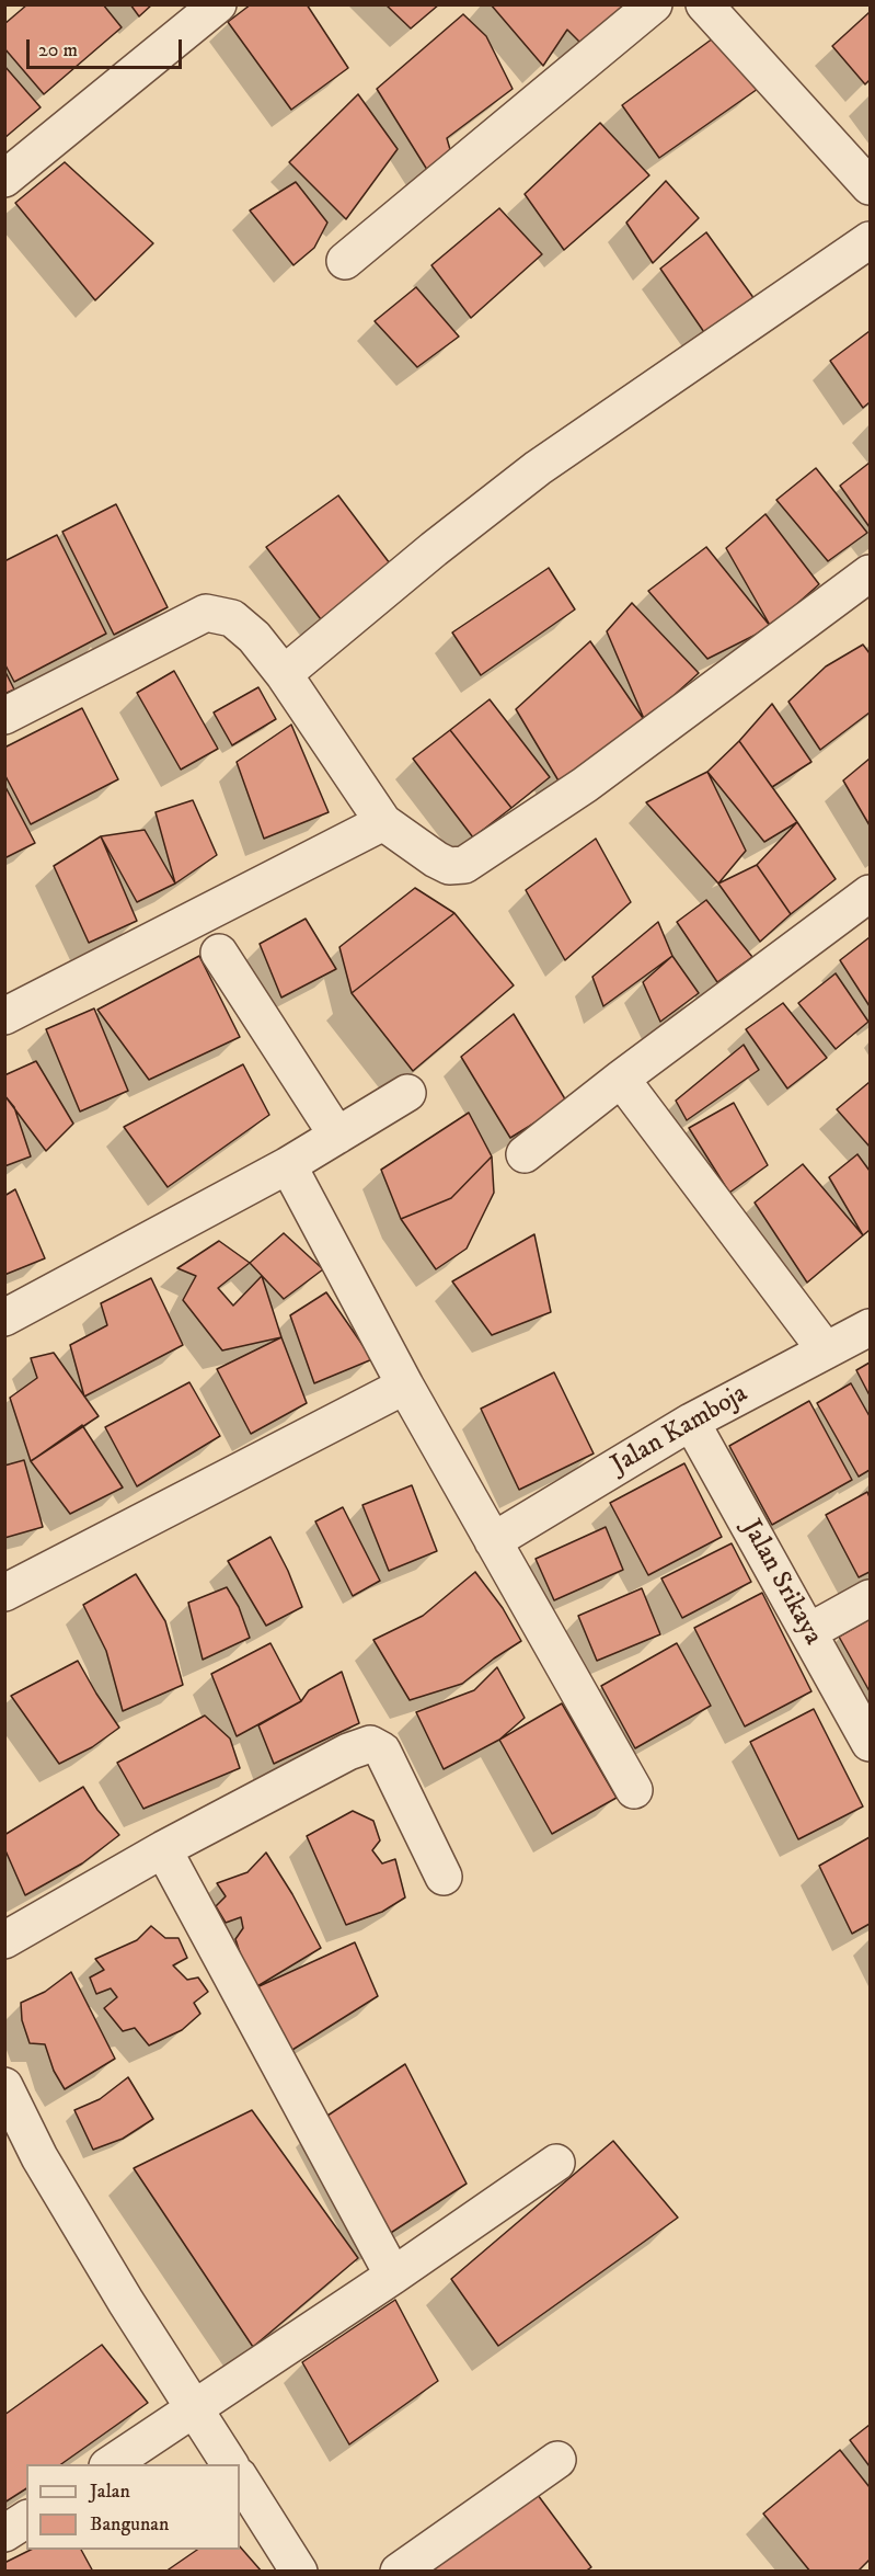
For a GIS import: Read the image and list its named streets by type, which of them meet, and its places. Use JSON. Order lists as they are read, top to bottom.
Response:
{
  "streets": {
    "street": ["Jalan Kamboja", "Jalan Srikaya"]
  },
  "crossings": [
    ["Jalan Kamboja", "Jalan Srikaya"]
  ],
  "legend": ["Jalan", "Bangunan"],
  "scale_bar": "20 m"
}
